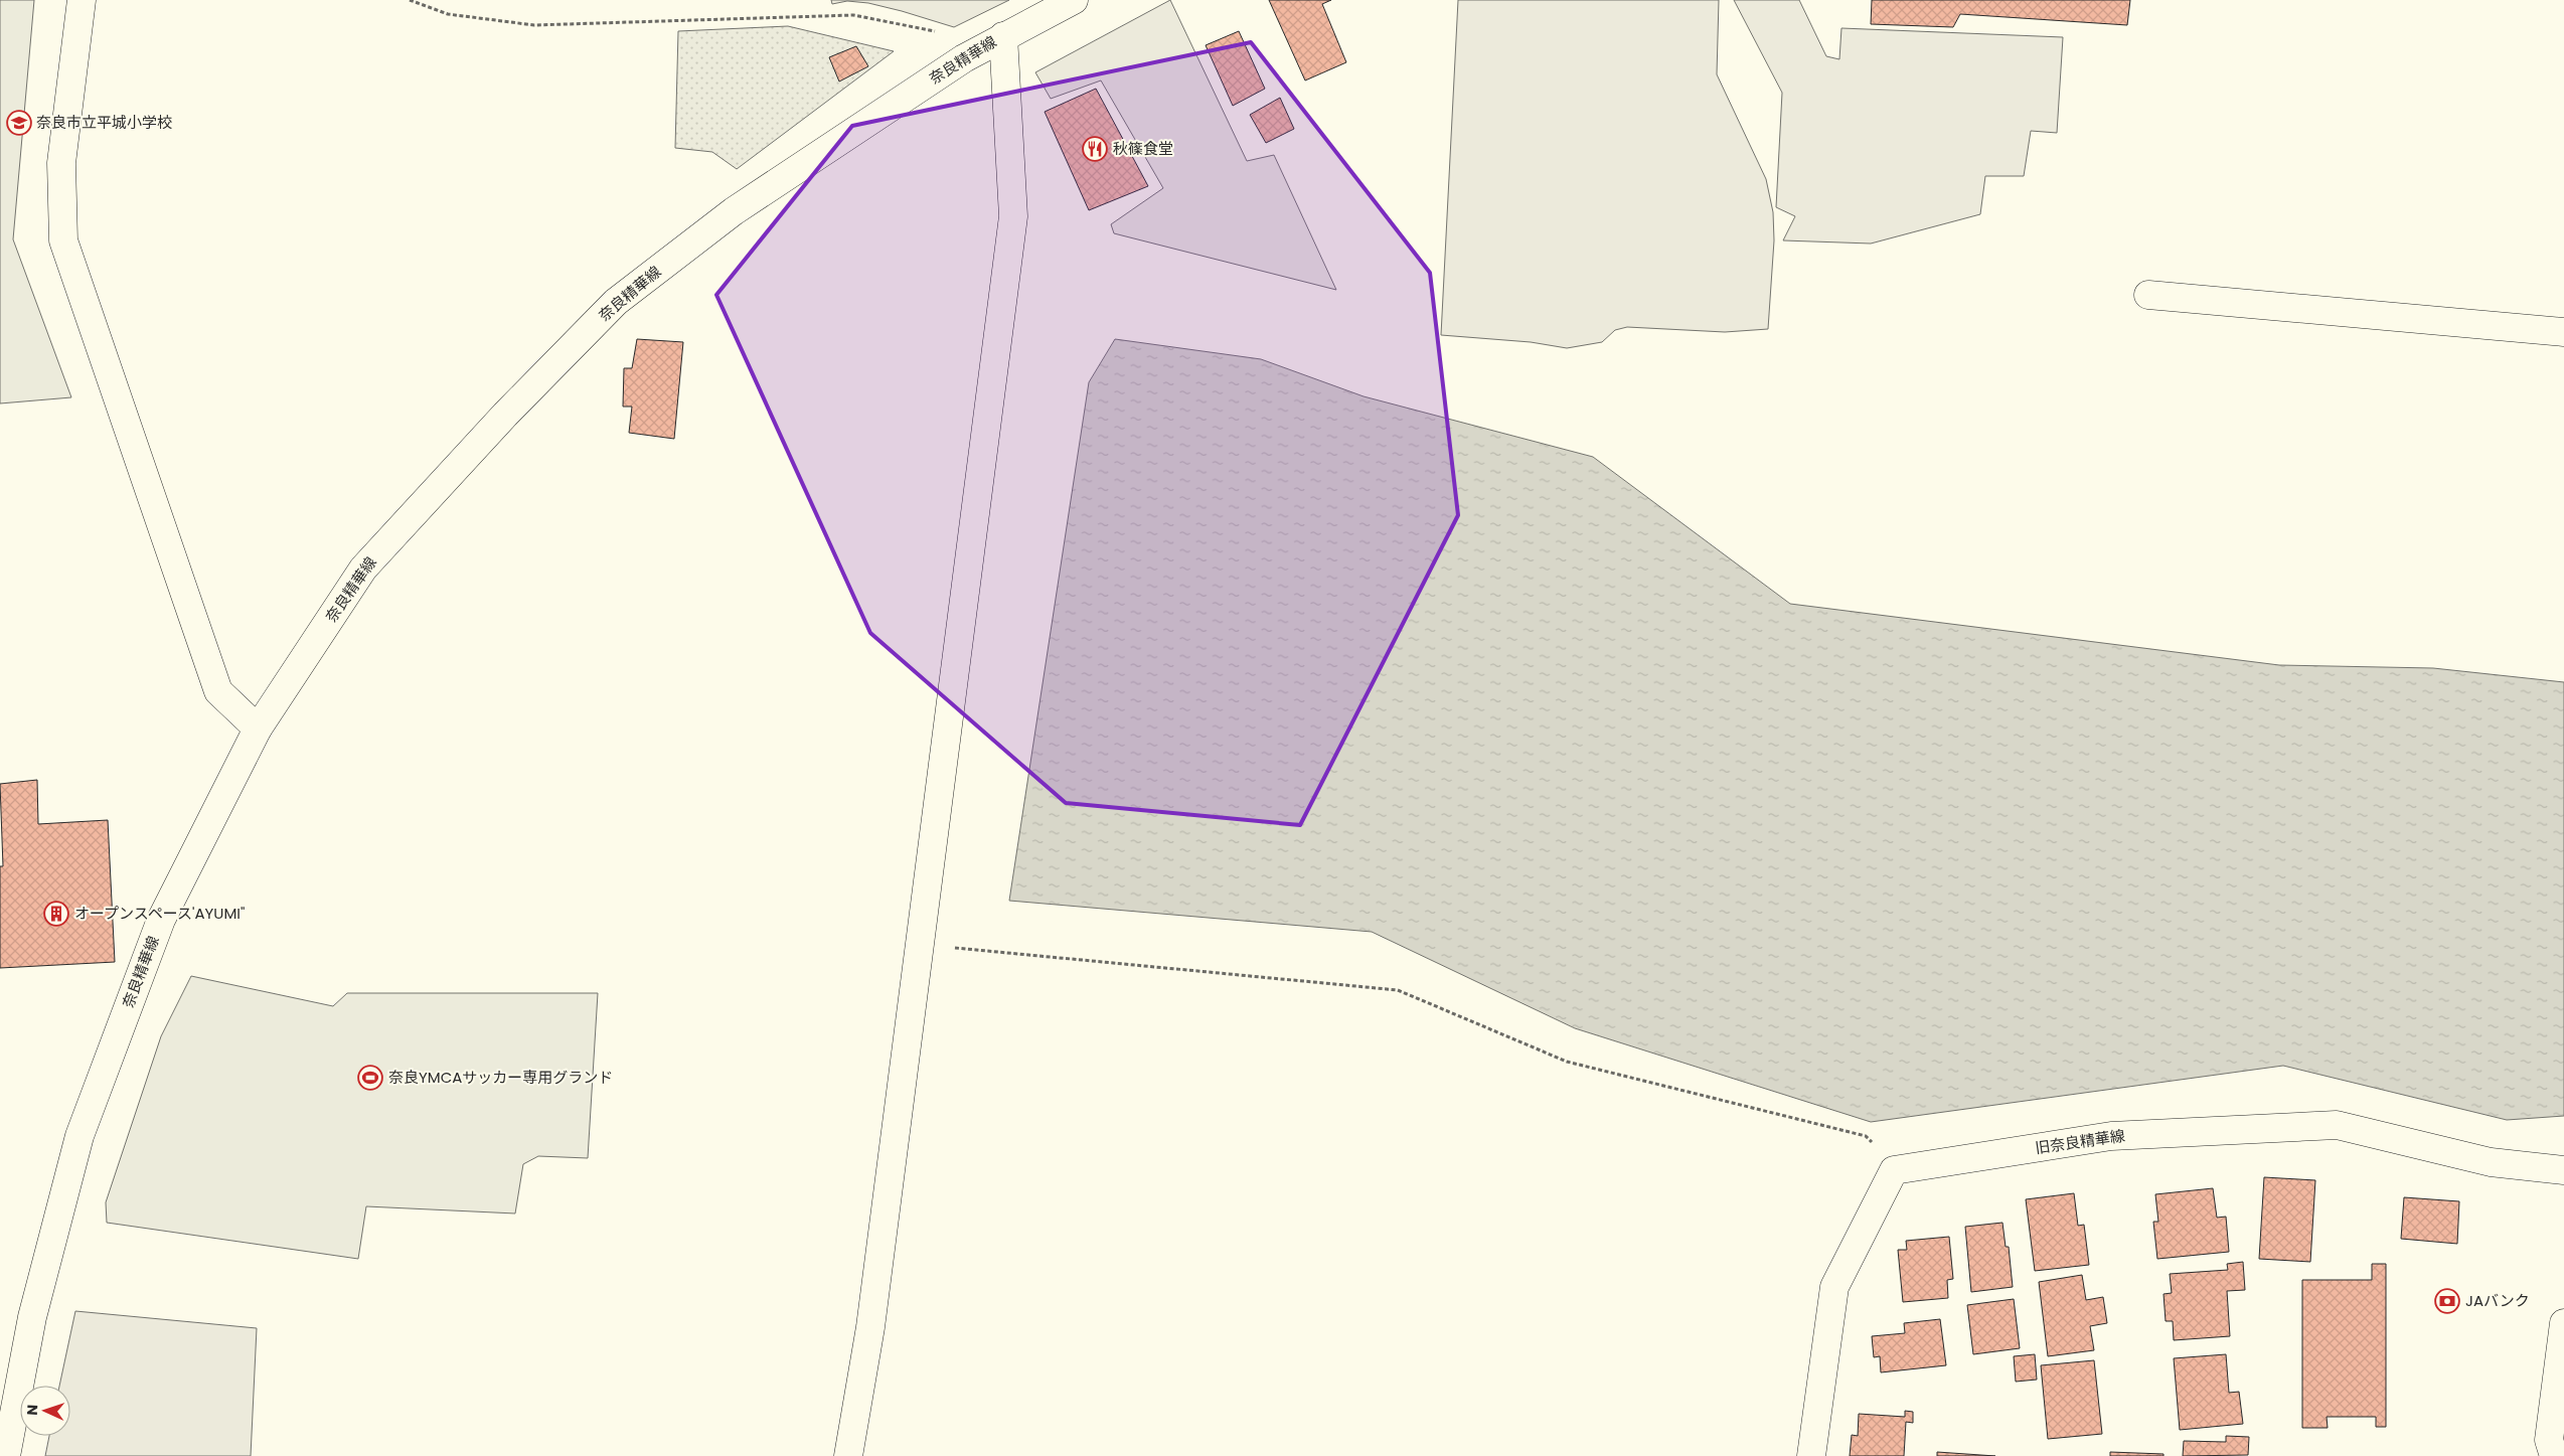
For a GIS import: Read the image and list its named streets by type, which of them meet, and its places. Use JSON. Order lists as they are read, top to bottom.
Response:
{
  "streets": {
    "street": ["奈良精華線", "旧奈良精華線"]
  },
  "places": {
    "school or university": ["奈良市立平城小学校"],
    "restaurant": ["秋篠食堂"],
    "building": ["オープンスペース'AYUMI\""],
    "sports": ["奈良YMCAサッカー専用グランド"],
    "bank": ["JAバンク"]
  },
  "north": "left"
}
